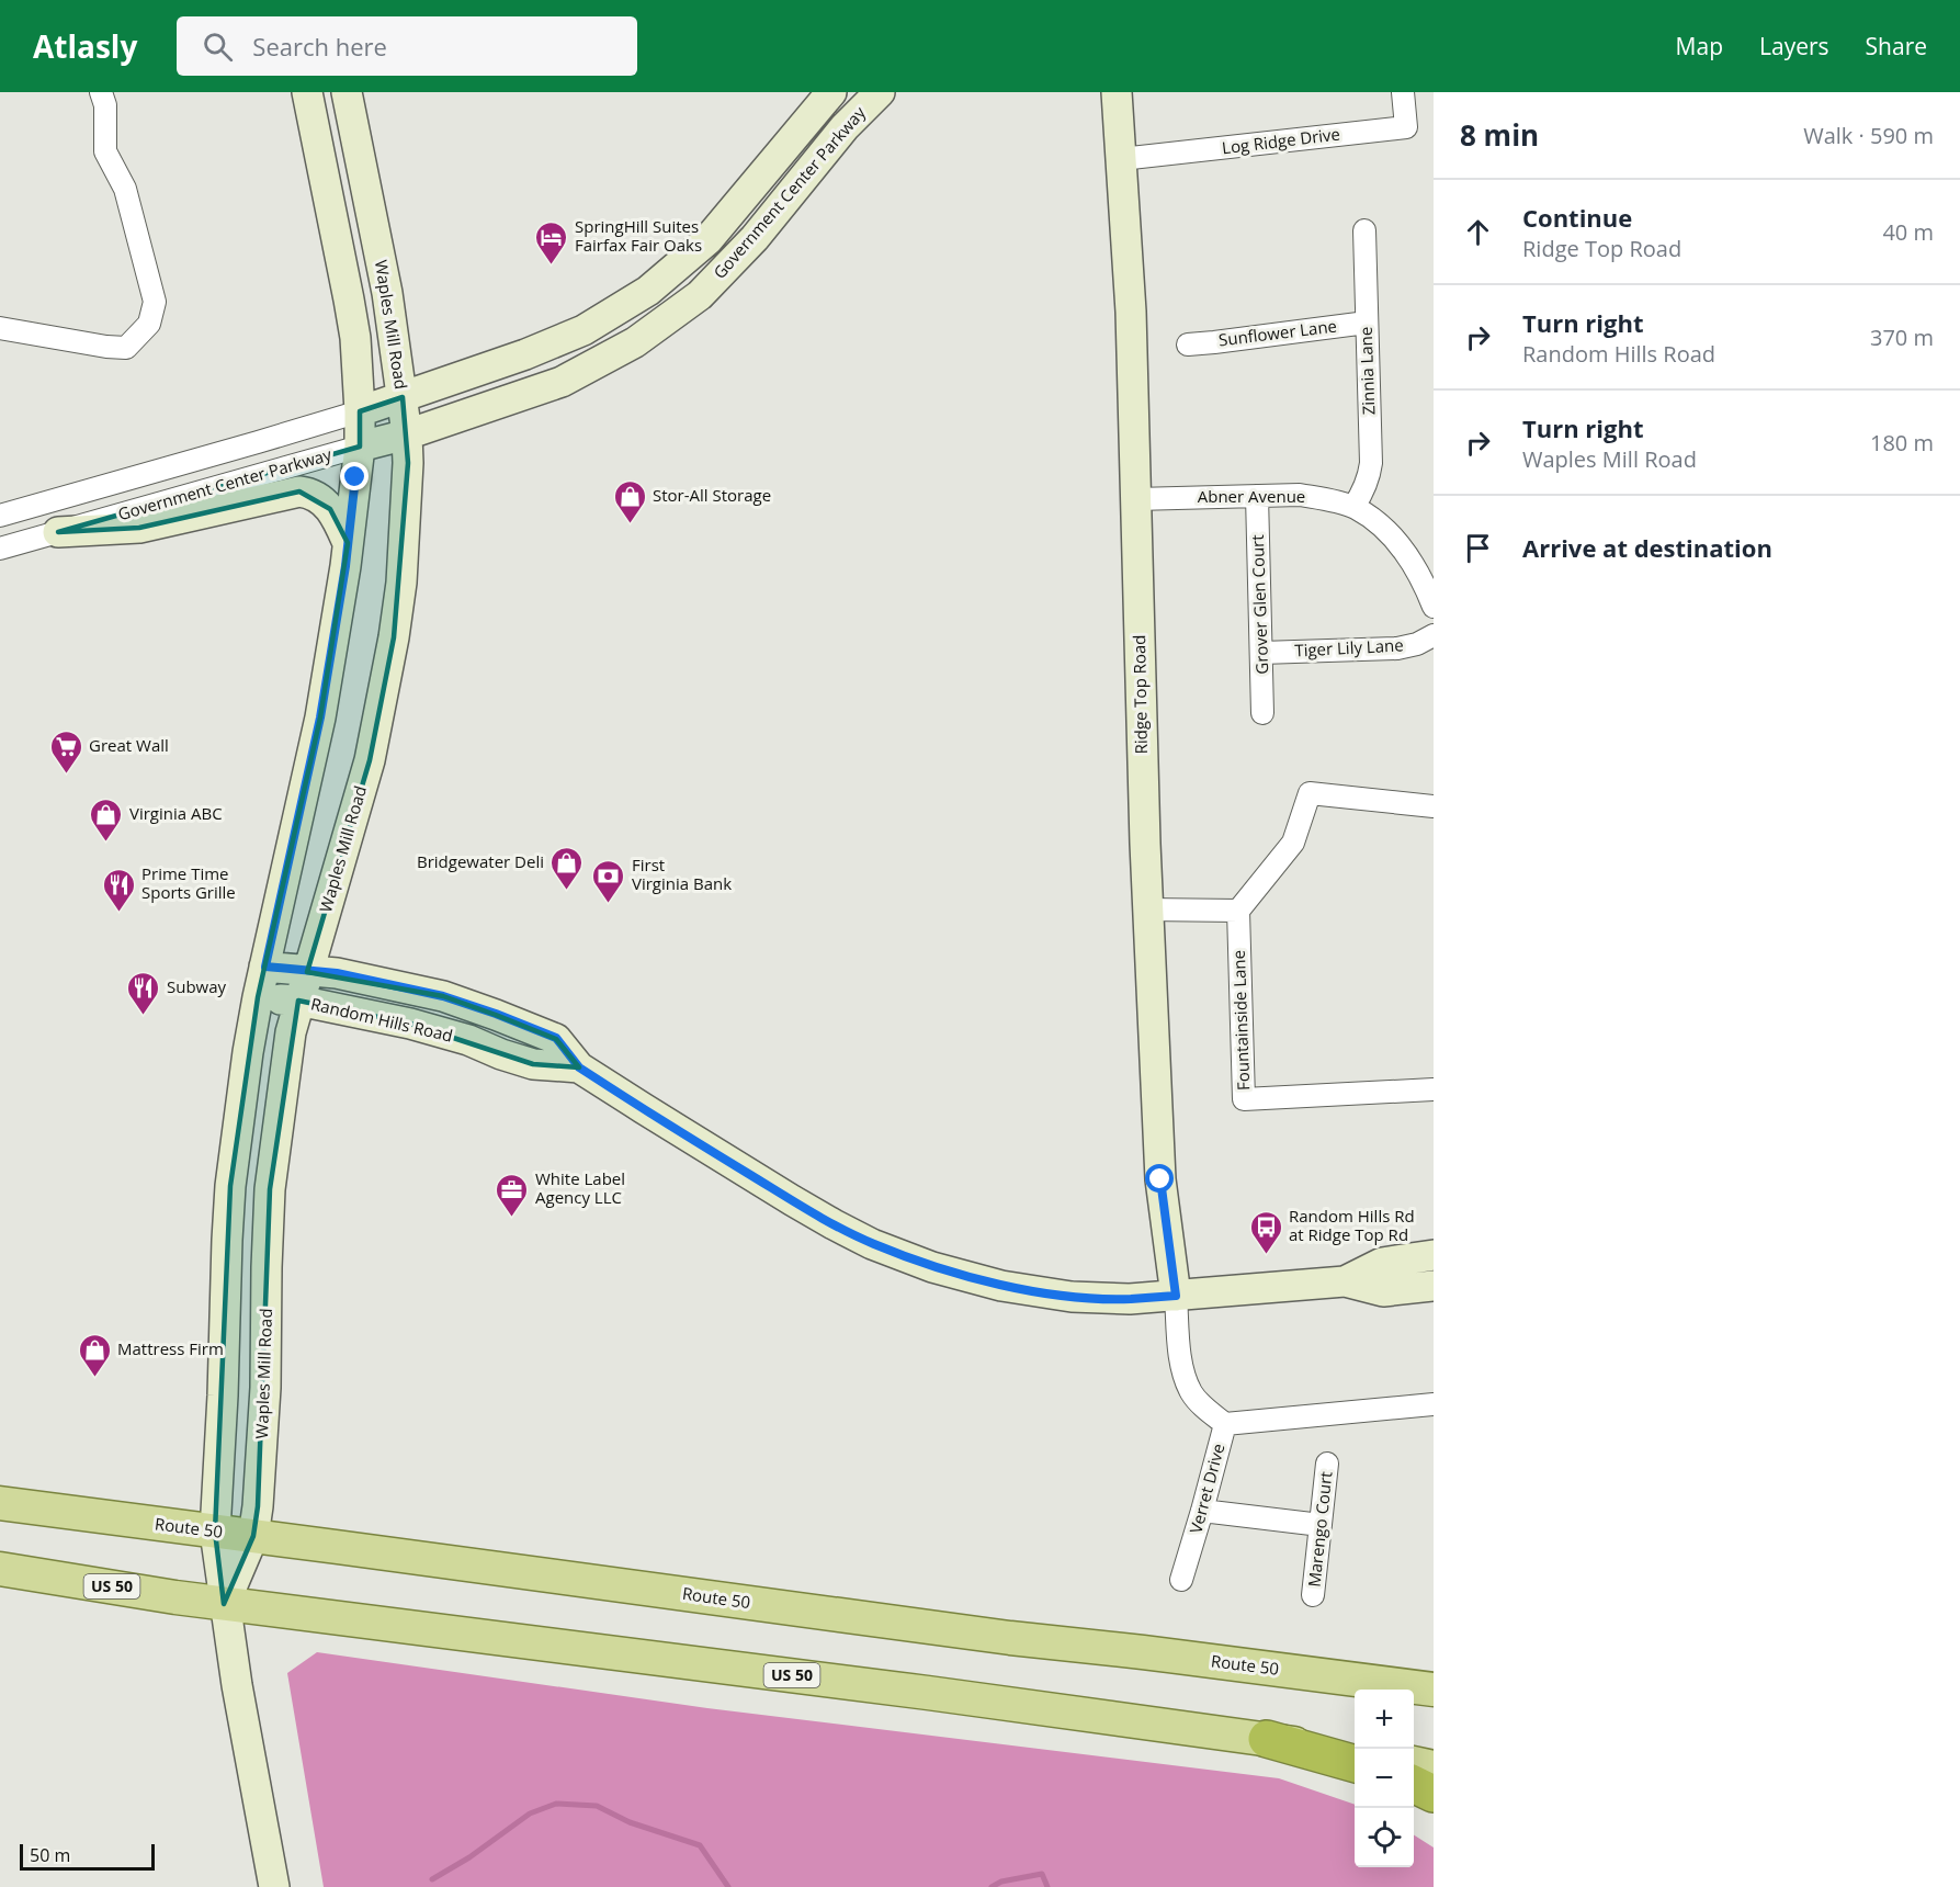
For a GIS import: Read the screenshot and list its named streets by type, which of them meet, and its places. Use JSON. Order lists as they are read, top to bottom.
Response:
{
  "streets": {
    "main road": ["Route 50", "US 50"],
    "street": [
      "Log Ridge Drive",
      "Government Center Parkway",
      "Waples Mill Road",
      "Sunflower Lane",
      "Zinnia Lane",
      "Abner Avenue",
      "Grover Glen Court",
      "Tiger Lily Lane",
      "Ridge Top Road",
      "Random Hills Road",
      "Fountainside Lane",
      "Verret Drive",
      "Marengo Court"
    ]
  },
  "crossings": [
    ["Log Ridge Drive", "Ridge Top Road"],
    ["Government Center Parkway", "Waples Mill Road"],
    ["Waples Mill Road", "Random Hills Road"],
    ["Waples Mill Road", "Route 50"],
    ["Waples Mill Road", "US 50"],
    ["Sunflower Lane", "Zinnia Lane"],
    ["Zinnia Lane", "Abner Avenue"],
    ["Abner Avenue", "Grover Glen Court"],
    ["Abner Avenue", "Ridge Top Road"],
    ["Grover Glen Court", "Tiger Lily Lane"],
    ["Ridge Top Road", "Random Hills Road"],
    ["Ridge Top Road", "Verret Drive"],
    ["Random Hills Road", "Verret Drive"]
  ],
  "places": {
    "hotel": ["SpringHill Suites Fairfax Fair Oaks"],
    "shop": [
      "Stor-All Storage",
      "Virginia ABC",
      "Bridgewater Deli",
      "Mattress Firm"
    ],
    "supermarket": ["Great Wall"],
    "bank": ["First Virginia Bank"],
    "restaurant": ["Prime Time Sports Grille", "Subway"],
    "office": ["White Label Agency LLC"],
    "bus stop": ["Random Hills Rd at Ridge Top Rd"]
  },
  "scale_bar": "50 m",
  "page": {
    "header": "Atlasly",
    "search": "Search here",
    "nav": ["Map", "Layers", "Share"],
    "heading": ["8 min", "Walk · 590 m"],
    "list": [
      ["Continue", "Ridge Top Road", "40 m"],
      ["Turn right", "Random Hills Road", "370 m"],
      ["Turn right", "Waples Mill Road", "180 m"],
      "Arrive at destination"
    ],
    "map_buttons": ["+", "−"],
    "scale": "50 m"
  }
}
